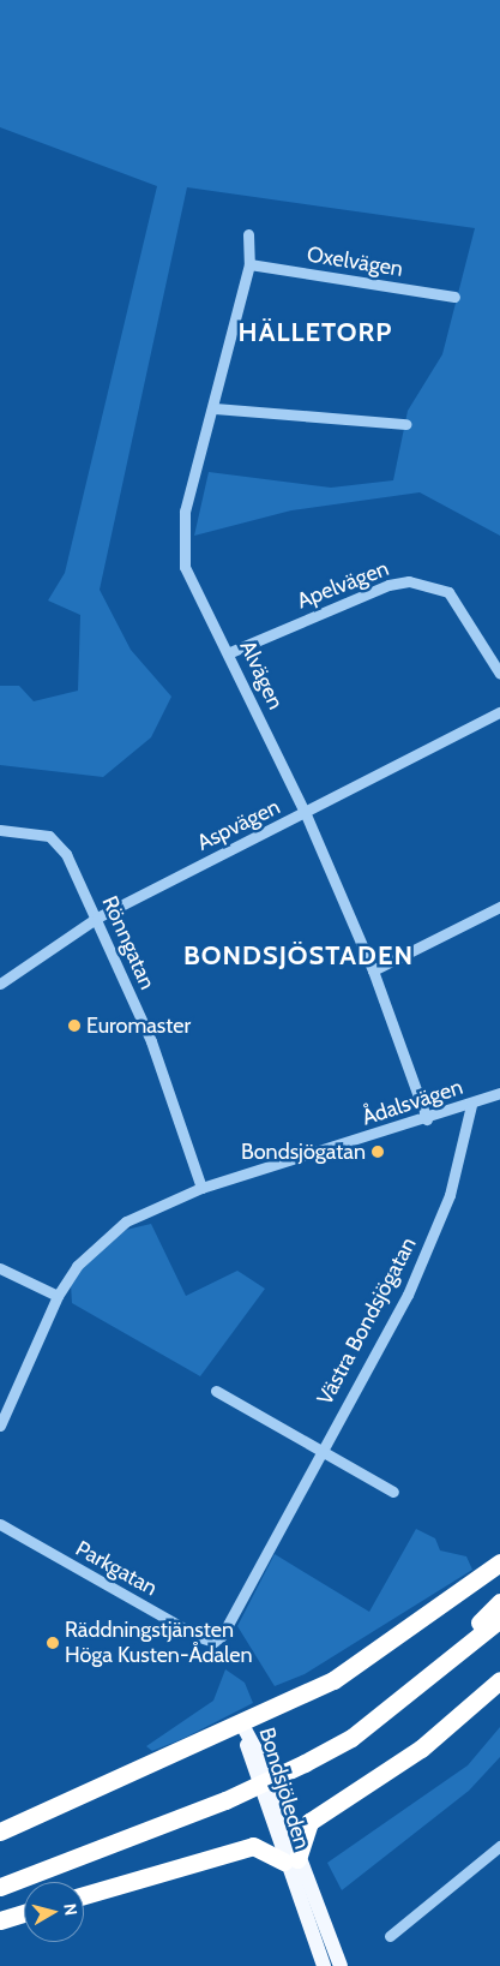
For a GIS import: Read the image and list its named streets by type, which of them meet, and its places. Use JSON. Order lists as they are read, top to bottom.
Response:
{
  "streets": {
    "main road": ["Bondsjöleden"],
    "street": [
      "Oxelvägen",
      "Apelvägen",
      "Alvägen",
      "Aspvägen",
      "Rönngatan",
      "Ådalsvägen",
      "Västra Bondsjögatan",
      "Parkgatan"
    ]
  },
  "crossings": [
    ["Oxelvägen", "Alvägen"],
    ["Apelvägen", "Alvägen"],
    ["Alvägen", "Aspvägen"],
    ["Alvägen", "Ådalsvägen"],
    ["Aspvägen", "Rönngatan"],
    ["Rönngatan", "Ådalsvägen"],
    ["Ådalsvägen", "Västra Bondsjögatan"],
    ["Västra Bondsjögatan", "Parkgatan"]
  ],
  "districts": ["HÄLLETORP", "BONDSJÖSTADEN"],
  "places": ["Euromaster", "Bondsjögatan", "Räddningstjänsten Höga Kusten-Ådalen"],
  "north": "right"
}
